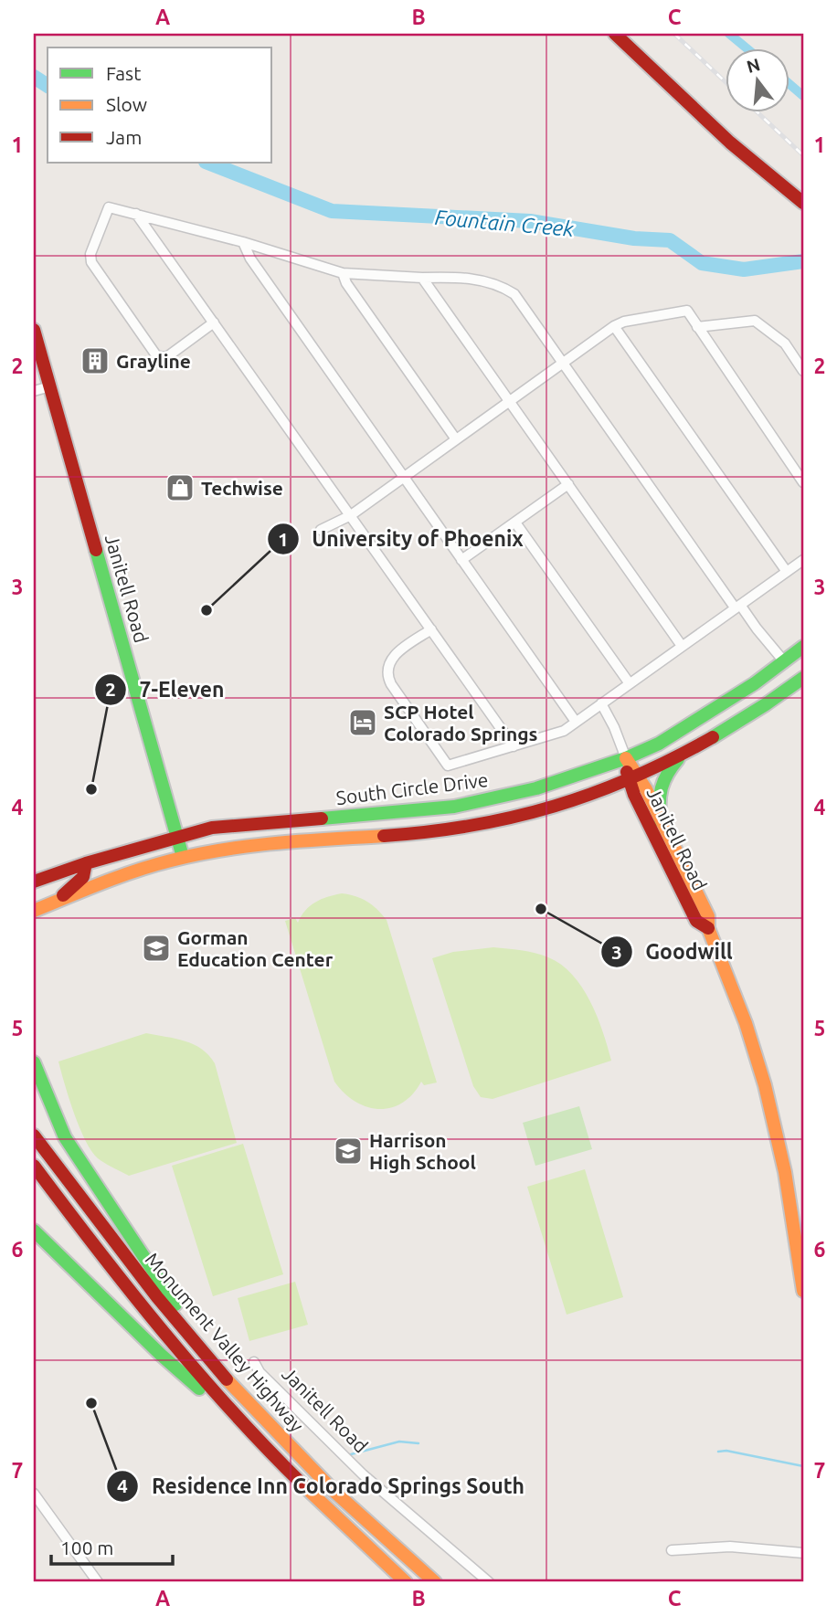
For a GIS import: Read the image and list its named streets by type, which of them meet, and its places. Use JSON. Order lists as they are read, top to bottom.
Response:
{
  "streets": {
    "main road": ["Janitell Road", "South Circle Drive", "Monument Valley Highway"]
  },
  "crossings": [
    ["Janitell Road", "South Circle Drive"]
  ],
  "water": ["Fountain Creek"],
  "places": {
    "building": ["Grayline"],
    "shop": ["Techwise"],
    "other": [
      "University of Phoenix",
      "7-Eleven",
      "Goodwill",
      "Residence Inn Colorado Springs South"
    ],
    "hotel": ["SCP Hotel Colorado Springs"],
    "school or university": ["Gorman Education Center", "Harrison High School"]
  },
  "legend": ["Fast", "Slow", "Jam"],
  "scale_bar": "100 m",
  "north": "top",
  "grid": {
    "columns": ["A", "B", "C"],
    "rows": [
      "1",
      "2",
      "3",
      "4",
      "5",
      "6",
      "7"
    ]
  }
}
